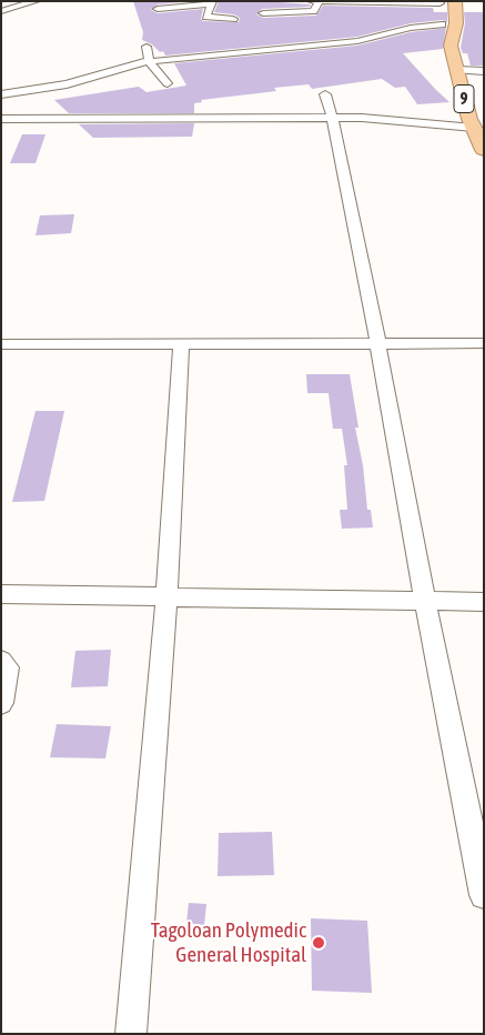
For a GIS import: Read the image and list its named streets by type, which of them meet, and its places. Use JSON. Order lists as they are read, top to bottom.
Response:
{
  "streets": {
    "highway": ["9"]
  },
  "places": ["Tagoloan Polymedic General Hospital"]
}
